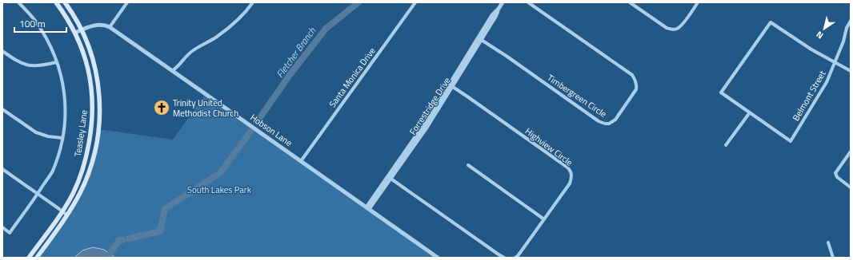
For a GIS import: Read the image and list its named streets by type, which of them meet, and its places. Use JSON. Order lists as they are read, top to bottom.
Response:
{
  "streets": {
    "main road": ["Teasley Lane"],
    "street": [
      "Santa Monica Drive",
      "Timbergreen Circle",
      "Belmont Street",
      "Forrestridge Drive",
      "Hobson Lane",
      "Highview Circle"
    ]
  },
  "crossings": [
    ["Santa Monica Drive", "Hobson Lane"],
    ["Timbergreen Circle", "Forrestridge Drive"],
    ["Forrestridge Drive", "Hobson Lane"],
    ["Forrestridge Drive", "Highview Circle"]
  ],
  "water": ["Fletcher Branch"],
  "parks": ["South Lakes Park"],
  "places": {
    "church": ["Trinity United Methodist Church"]
  },
  "scale_bar": "100 m",
  "north": "bottom left"
}
